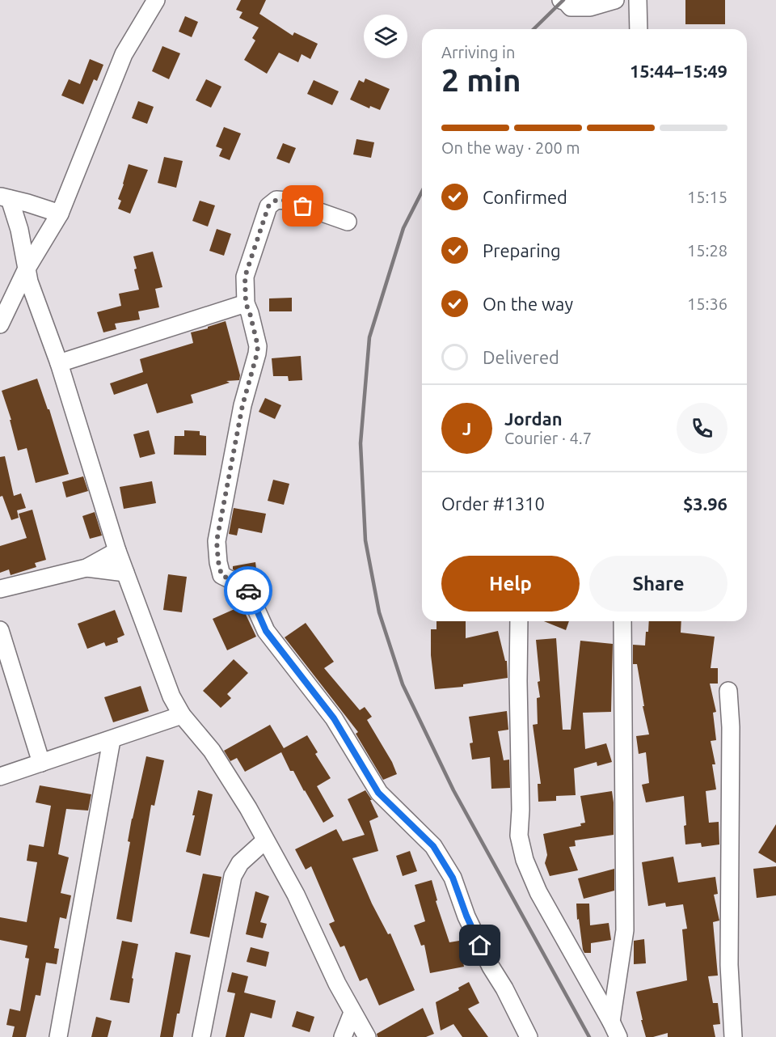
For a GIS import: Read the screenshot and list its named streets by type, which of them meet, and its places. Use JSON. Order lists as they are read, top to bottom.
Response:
{
  "page": {
    "heading": ["2 min", "Arriving in", "15:44–15:49"],
    "panel": [
      "Jordan",
      "Courier · 4.7",
      "Order #1310",
      "$3.96"
    ],
    "bar": "On the way · 200 m",
    "list": [
      ["Confirmed", "15:15"],
      ["Preparing", "15:28"],
      ["On the way", "15:36"],
      "Delivered"
    ],
    "round": "J",
    "buttons": ["Help", "Share"]
  }
}
